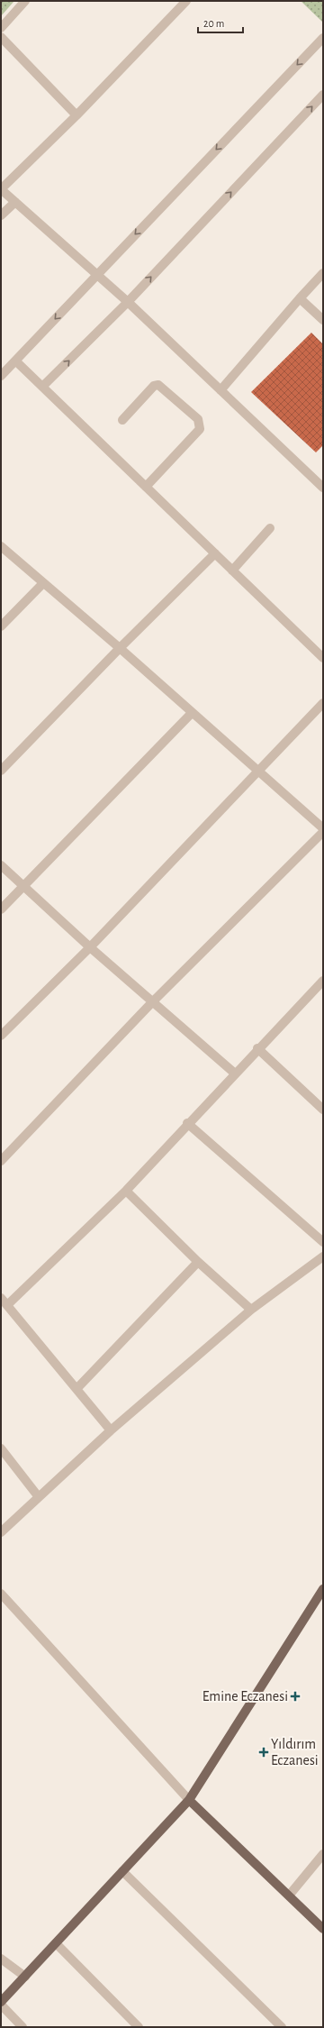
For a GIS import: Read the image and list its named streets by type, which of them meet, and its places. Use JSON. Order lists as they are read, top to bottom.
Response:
{
  "places": {
    "health": ["Emine Eczanesi", "Yıldırım Eczanesi"]
  },
  "scale_bar": "20 m"
}
